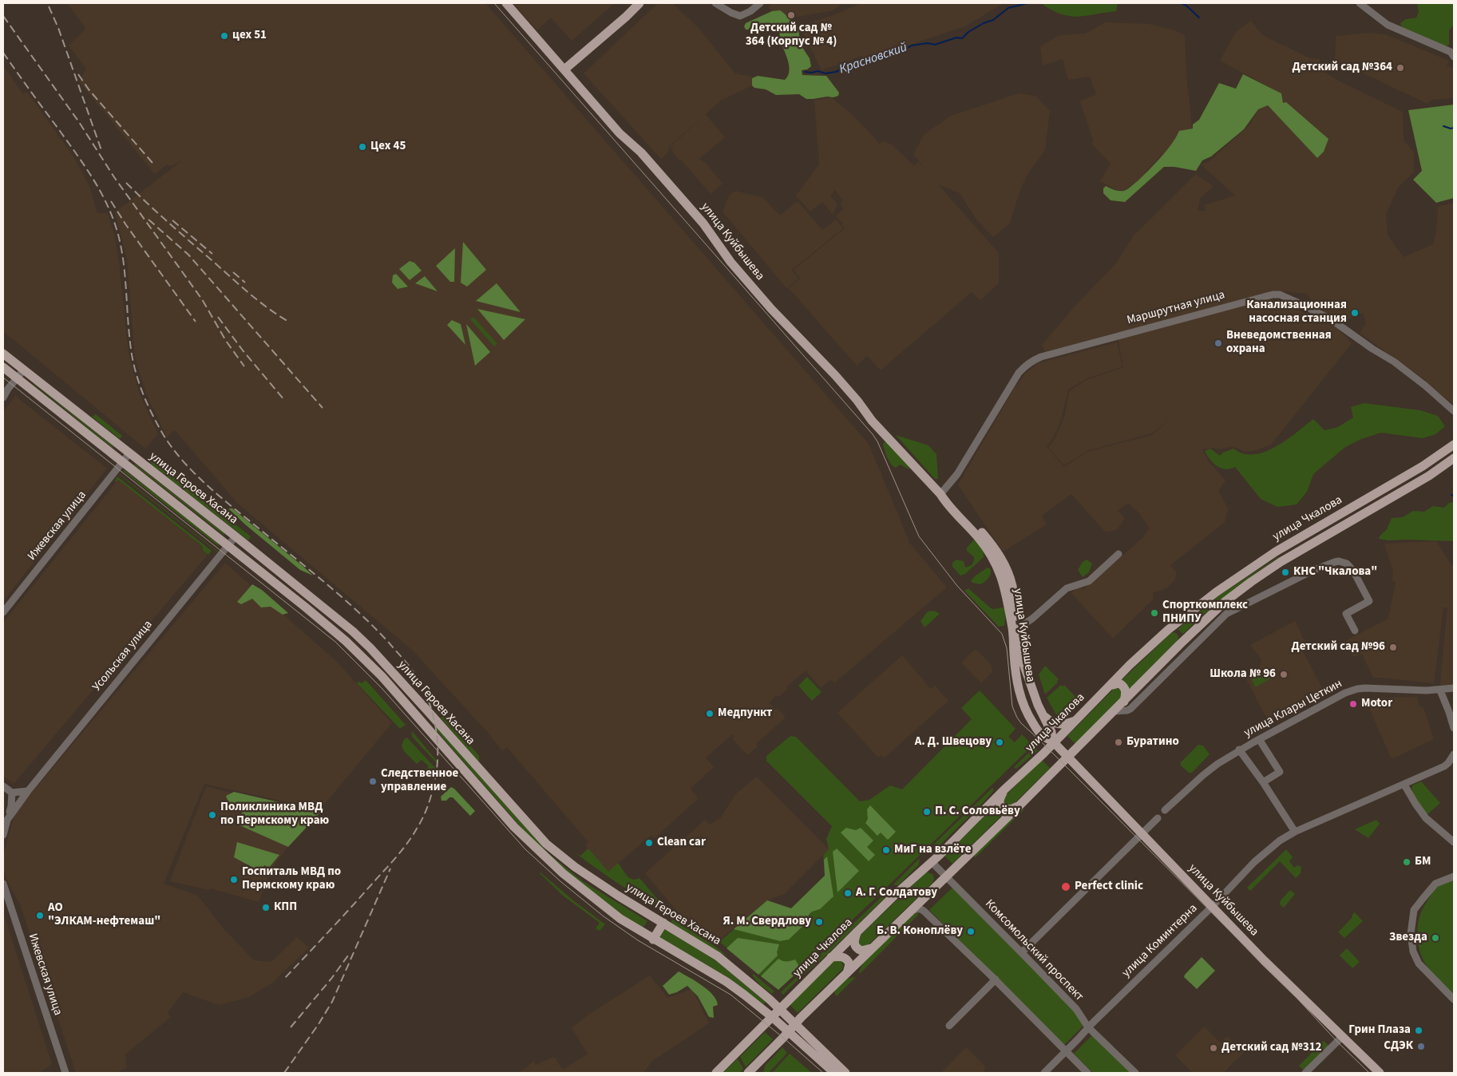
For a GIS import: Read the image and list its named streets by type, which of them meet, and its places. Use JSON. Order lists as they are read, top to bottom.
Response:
{
  "streets": {
    "main road": ["улица Куйбышева", "улица Героев Хасана", "улица Чкалова"],
    "street": [
      "Маршрутная улица",
      "Ижевская улица",
      "Усольская улица",
      "улица Клары Цеткин",
      "улица Коминтерна",
      "Комсомольский проспект"
    ]
  },
  "crossings": [
    ["улица Куйбышева", "Маршрутная улица"],
    ["улица Куйбышева", "улица Чкалова"],
    ["улица Куйбышева", "улица Коминтерна"],
    ["улица Героев Хасана", "улица Чкалова"],
    ["улица Героев Хасана", "Ижевская улица"],
    ["улица Героев Хасана", "Усольская улица"],
    ["улица Чкалова", "Комсомольский проспект"],
    ["улица Коминтерна", "Комсомольский проспект"]
  ],
  "water": ["Красновский"],
  "places": [
    "Детский сад № 364 (Корпус № 4)",
    "цех 51",
    "Детский сад №364",
    "Цех 45",
    "Канализационная насосная станция",
    "Вневедомственная охрана",
    "КНС \"Чкалова\"",
    "Спорткомплекс ПНИПУ",
    "Детский сад №96",
    "Школа № 96",
    "Motor",
    "Медпункт",
    "А. Д. Швецову",
    "Буратино",
    "Следственное управление",
    "П. С. Соловьёву",
    "Поликлиника МВД по Пермскому краю",
    "Clean car",
    "МиГ на взлёте",
    "БМ",
    "Госпиталь МВД по Пермскому краю",
    "Perfect clinic",
    "А. Г. Солдатову",
    "КПП",
    "АО \"ЭЛКАМ-нефтемаш\"",
    "Я. М. Свердлову",
    "Б. В. Коноплёву",
    "Звезда",
    "Грин Плаза",
    "СДЭК",
    "Детский сад №312"
  ]
}
